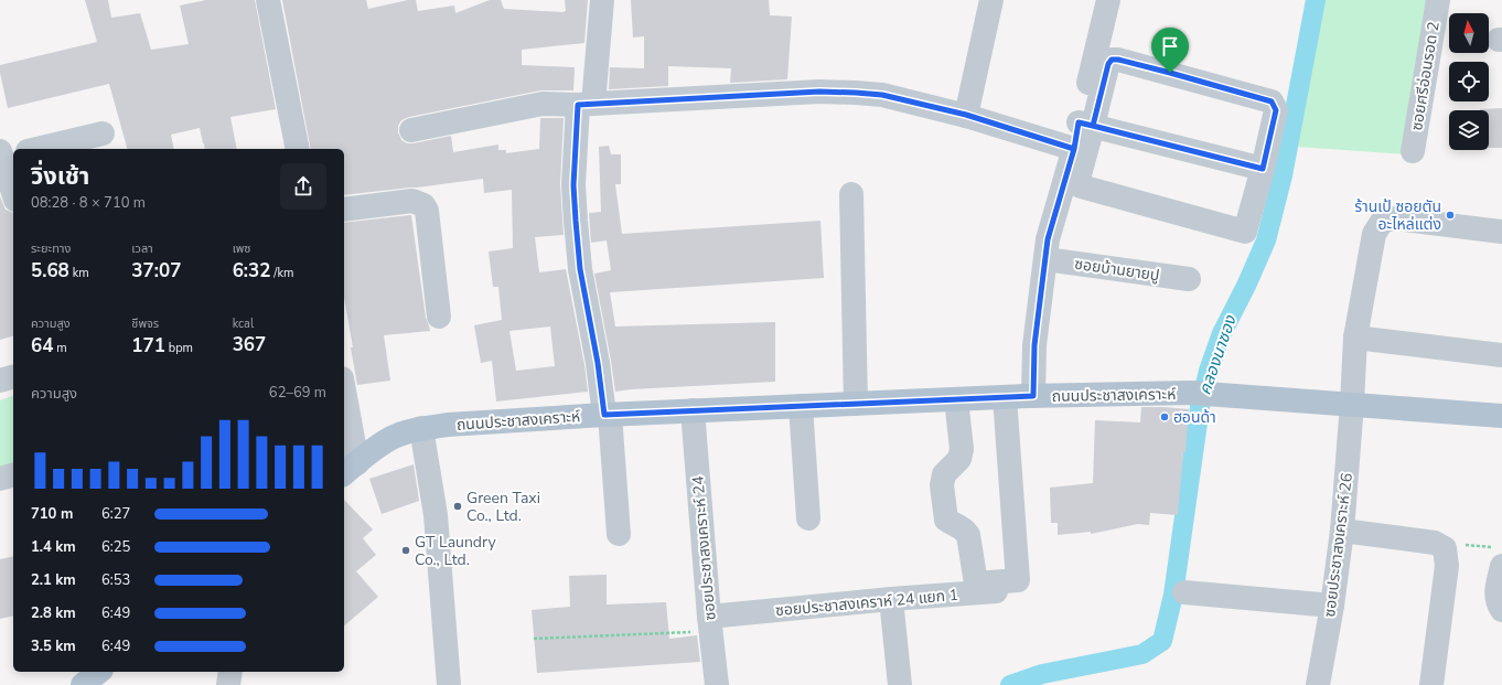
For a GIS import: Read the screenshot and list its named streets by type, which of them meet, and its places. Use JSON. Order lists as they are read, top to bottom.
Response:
{
  "streets": {
    "main road": ["ถนนประชาสงเคราะห์"],
    "street": [
      "ซอยศรีอ่อนรอด 2",
      "ซอยบ้านยายปู",
      "ซอยประชาสงเคราะห์ 26",
      "ซอยประชาสงเคราะห์ 24",
      "ซอยประชาสงเคราห์ 24 แยก 1"
    ]
  },
  "crossings": [
    ["ถนนประชาสงเคราะห์", "ซอยประชาสงเคราะห์ 26"],
    ["ถนนประชาสงเคราะห์", "ซอยประชาสงเคราะห์ 24"],
    ["ซอยประชาสงเคราะห์ 24", "ซอยประชาสงเคราห์ 24 แยก 1"]
  ],
  "water": ["คลองนาซอง"],
  "places": [
    "ร้านเป้ ซอยตัน อะไหล่แต่ง",
    "ฮอนด้า",
    "Green Taxi Co., Ltd.",
    "GT Laundry Co., Ltd."
  ],
  "north": "top",
  "page": {
    "heading": ["วิ่งเช้า", "08:28 · 8 × 710 m"],
    "stats": [
      ["ระยะทาง", "5.68 km"],
      ["เวลา", "37:07"],
      ["เพซ", "6:32 /km"],
      ["ความสูง", "64 m"],
      ["ชีพจร", "171 bpm"],
      ["kcal", "367"]
    ],
    "chart": ["ความสูง", "62–69 m"],
    "list": [
      {
        "name": "710 m",
        "note": "6:27"
      },
      {
        "name": "1.4 km",
        "note": "6:25"
      },
      {
        "name": "2.1 km",
        "note": "6:53"
      },
      {
        "name": "2.8 km",
        "note": "6:49"
      },
      {
        "name": "3.5 km",
        "note": "6:49"
      }
    ]
  }
}
